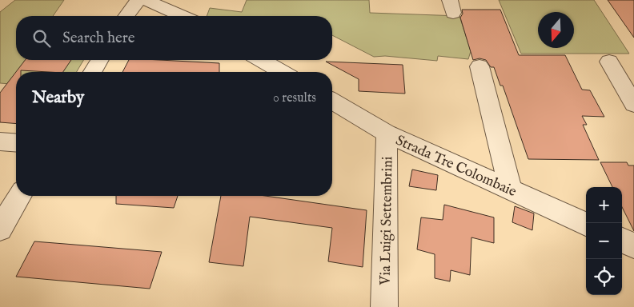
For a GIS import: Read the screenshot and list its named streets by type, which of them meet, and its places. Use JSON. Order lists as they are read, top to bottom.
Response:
{
  "streets": {
    "street": ["Strada Tre Colombaie", "Via Luigi Settembrini"]
  },
  "crossings": [
    ["Strada Tre Colombaie", "Via Luigi Settembrini"]
  ],
  "north": "bottom",
  "page": {
    "search": "Search here",
    "heading": ["Nearby", "0 results"],
    "map_buttons": ["+", "−"]
  }
}
